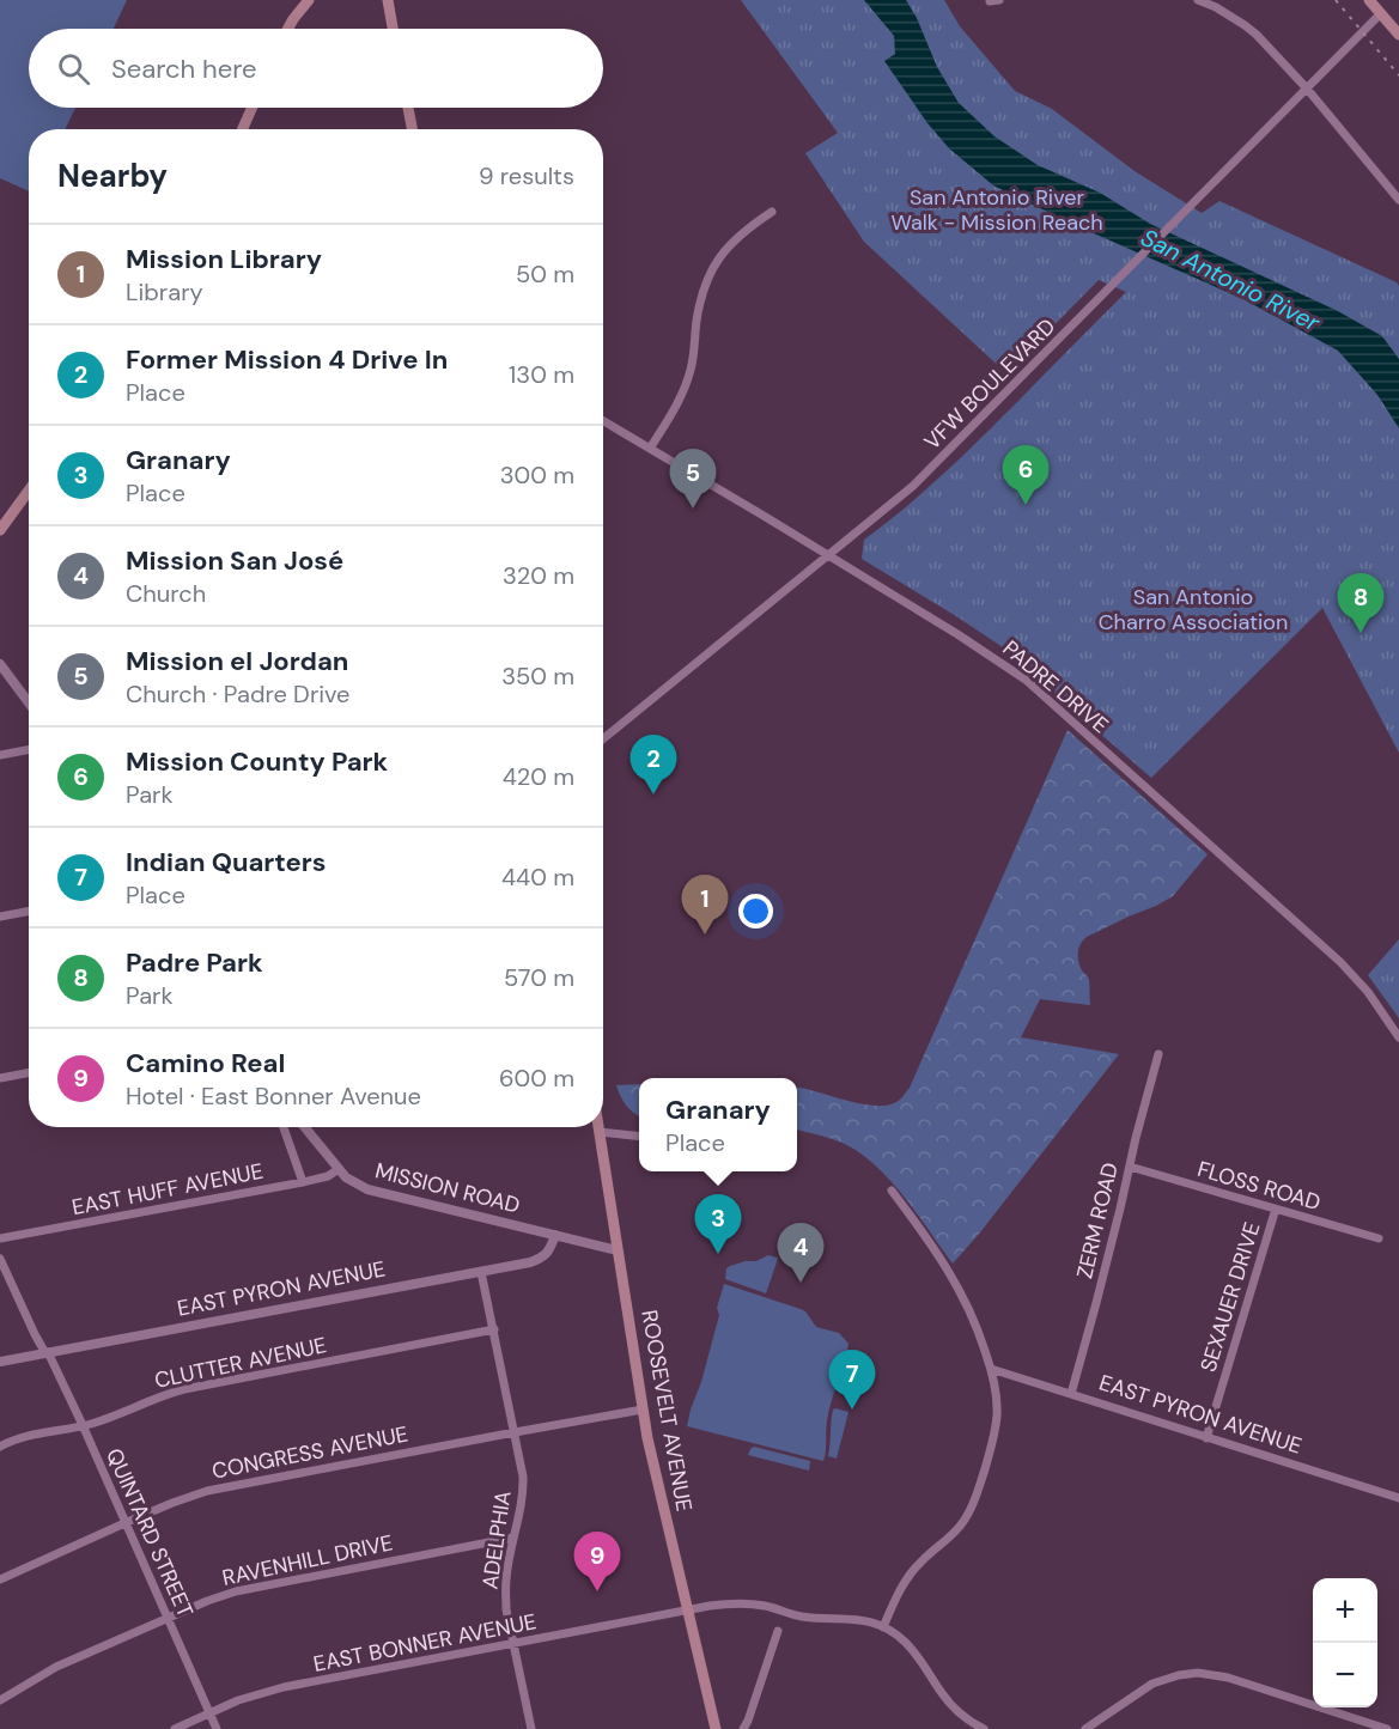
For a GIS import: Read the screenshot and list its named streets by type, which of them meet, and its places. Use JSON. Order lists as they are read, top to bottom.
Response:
{
  "streets": {
    "main road": ["ROOSEVELT AVENUE"],
    "street": [
      "VFW BOULEVARD",
      "PADRE DRIVE",
      "FLOSS ROAD",
      "MISSION ROAD",
      "EAST HUFF AVENUE",
      "ZERM ROAD",
      "EAST PYRON AVENUE",
      "SEXAUER DRIVE",
      "CLUTTER AVENUE",
      "CONGRESS AVENUE",
      "QUINTARD STREET",
      "ADELPHIA",
      "RAVENHILL DRIVE",
      "EAST BONNER AVENUE"
    ]
  },
  "crossings": [
    ["VFW BOULEVARD", "PADRE DRIVE"],
    ["FLOSS ROAD", "ZERM ROAD"],
    ["FLOSS ROAD", "SEXAUER DRIVE"],
    ["MISSION ROAD", "EAST HUFF AVENUE"],
    ["MISSION ROAD", "EAST PYRON AVENUE"],
    ["MISSION ROAD", "ROOSEVELT AVENUE"],
    ["ZERM ROAD", "EAST PYRON AVENUE"],
    ["EAST PYRON AVENUE", "SEXAUER DRIVE"],
    ["EAST PYRON AVENUE", "QUINTARD STREET"],
    ["EAST PYRON AVENUE", "ADELPHIA"],
    ["CLUTTER AVENUE", "QUINTARD STREET"],
    ["CLUTTER AVENUE", "ADELPHIA"],
    ["ROOSEVELT AVENUE", "CONGRESS AVENUE"],
    ["ROOSEVELT AVENUE", "EAST BONNER AVENUE"],
    ["CONGRESS AVENUE", "QUINTARD STREET"],
    ["CONGRESS AVENUE", "ADELPHIA"],
    ["QUINTARD STREET", "RAVENHILL DRIVE"],
    ["QUINTARD STREET", "EAST BONNER AVENUE"],
    ["ADELPHIA", "RAVENHILL DRIVE"],
    ["ADELPHIA", "EAST BONNER AVENUE"]
  ],
  "water": ["San Antonio River"],
  "parks": ["San Antonio River Walk - Mission Reach", "San Antonio Charro Association"],
  "page": {
    "search": "Search here",
    "heading": ["Nearby", "9 results"],
    "list": [
      {
        "mark": "1",
        "name": "Mission Library",
        "note": "Library",
        "value": "50 m"
      },
      {
        "mark": "2",
        "name": "Former Mission 4 Drive In",
        "note": "Place",
        "value": "130 m"
      },
      {
        "mark": "3",
        "name": "Granary",
        "note": "Place",
        "value": "300 m"
      },
      {
        "mark": "4",
        "name": "Mission San José",
        "note": "Church",
        "value": "320 m"
      },
      {
        "mark": "5",
        "name": "Mission el Jordan",
        "note": "Church · Padre Drive",
        "value": "350 m"
      },
      {
        "mark": "6",
        "name": "Mission County Park",
        "note": "Park",
        "value": "420 m"
      },
      {
        "mark": "7",
        "name": "Indian Quarters",
        "note": "Place",
        "value": "440 m"
      },
      {
        "mark": "8",
        "name": "Padre Park",
        "note": "Park",
        "value": "570 m"
      },
      {
        "mark": "9",
        "name": "Camino Real",
        "note": "Hotel · East Bonner Avenue",
        "value": "600 m"
      }
    ],
    "pins": [
      "6",
      "5",
      "8",
      "2",
      "1",
      "3",
      "4",
      "7",
      "9"
    ],
    "popup": ["Granary", "Place"],
    "map_buttons": ["+", "−"]
  }
}
